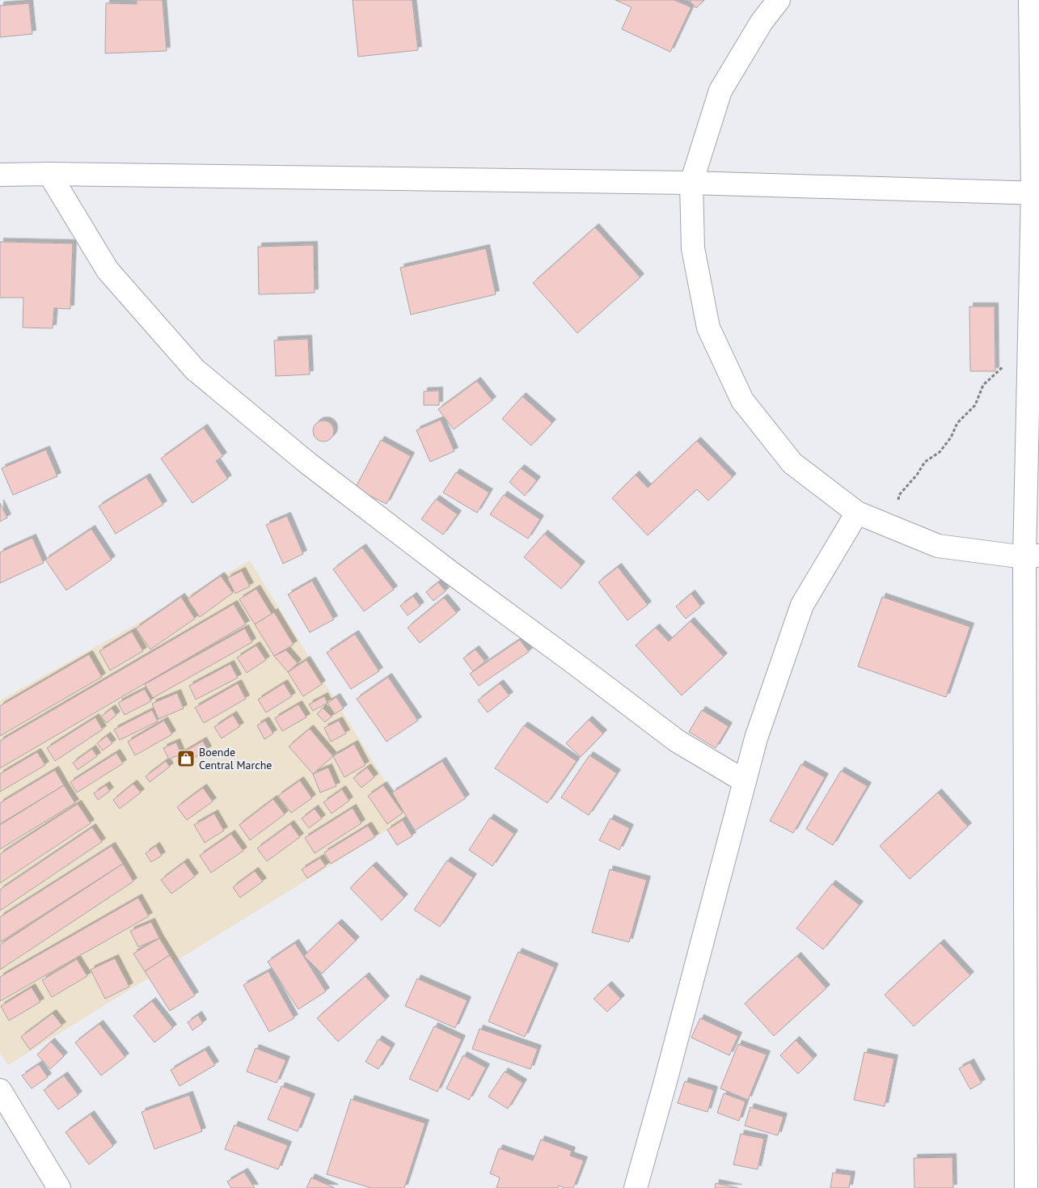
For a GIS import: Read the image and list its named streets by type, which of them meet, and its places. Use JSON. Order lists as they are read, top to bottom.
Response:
{
  "places": {
    "shop": ["Boende Central Marche"]
  }
}
